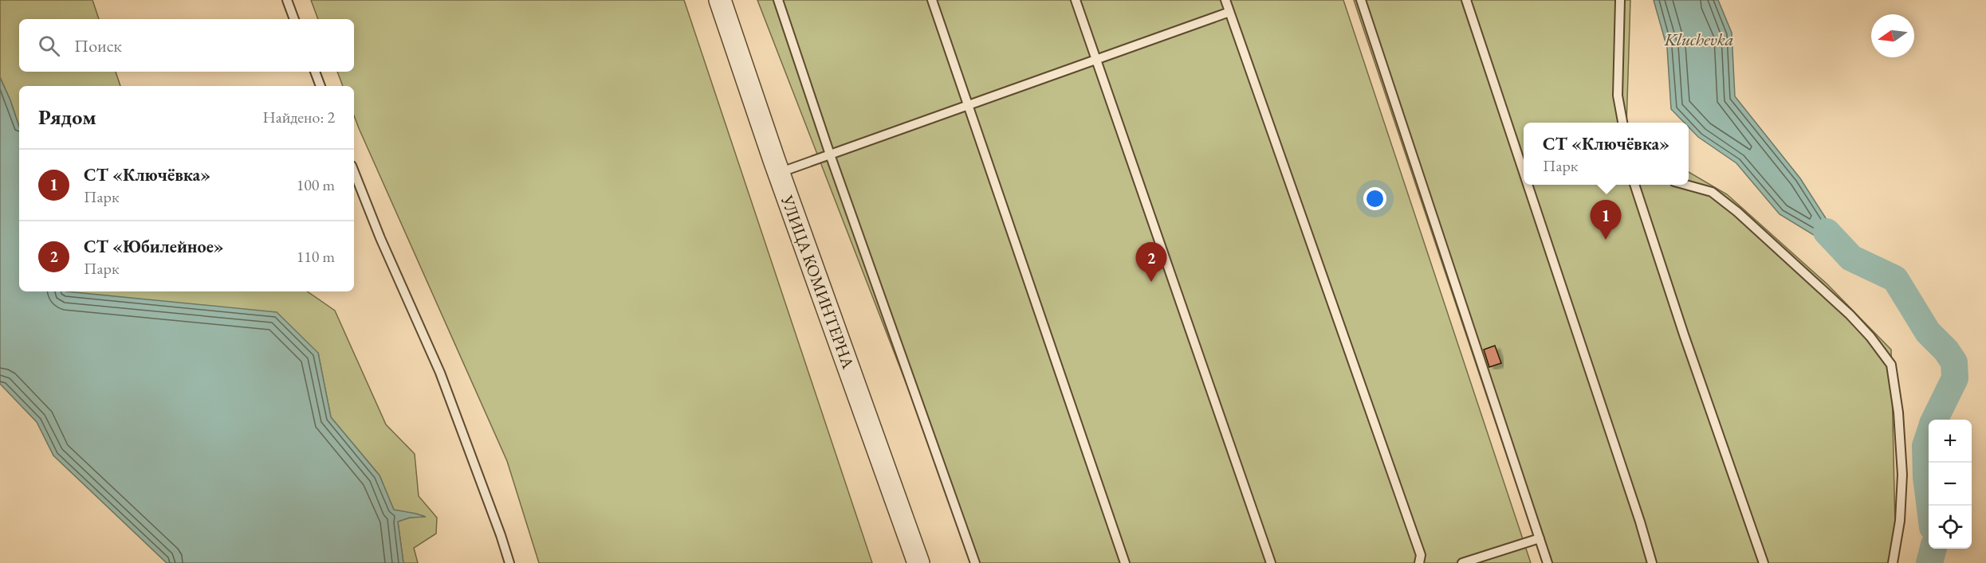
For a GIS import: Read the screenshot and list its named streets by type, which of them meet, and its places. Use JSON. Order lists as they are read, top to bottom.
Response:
{
  "streets": {
    "street": ["УЛИЦА КОМИНТЕРНА"]
  },
  "water": ["Kluchevka"],
  "north": "left",
  "page": {
    "search": "Поиск",
    "heading": ["Рядом", "Найдено: 2"],
    "popup": ["СТ «Ключёвка»", "Парк"],
    "list": [
      {
        "mark": "1",
        "name": "СТ «Ключёвка»",
        "note": "Парк",
        "value": "100 m"
      },
      {
        "mark": "2",
        "name": "СТ «Юбилейное»",
        "note": "Парк",
        "value": "110 m"
      }
    ],
    "pins": ["1", "2"],
    "map_buttons": ["+", "−"]
  }
}
